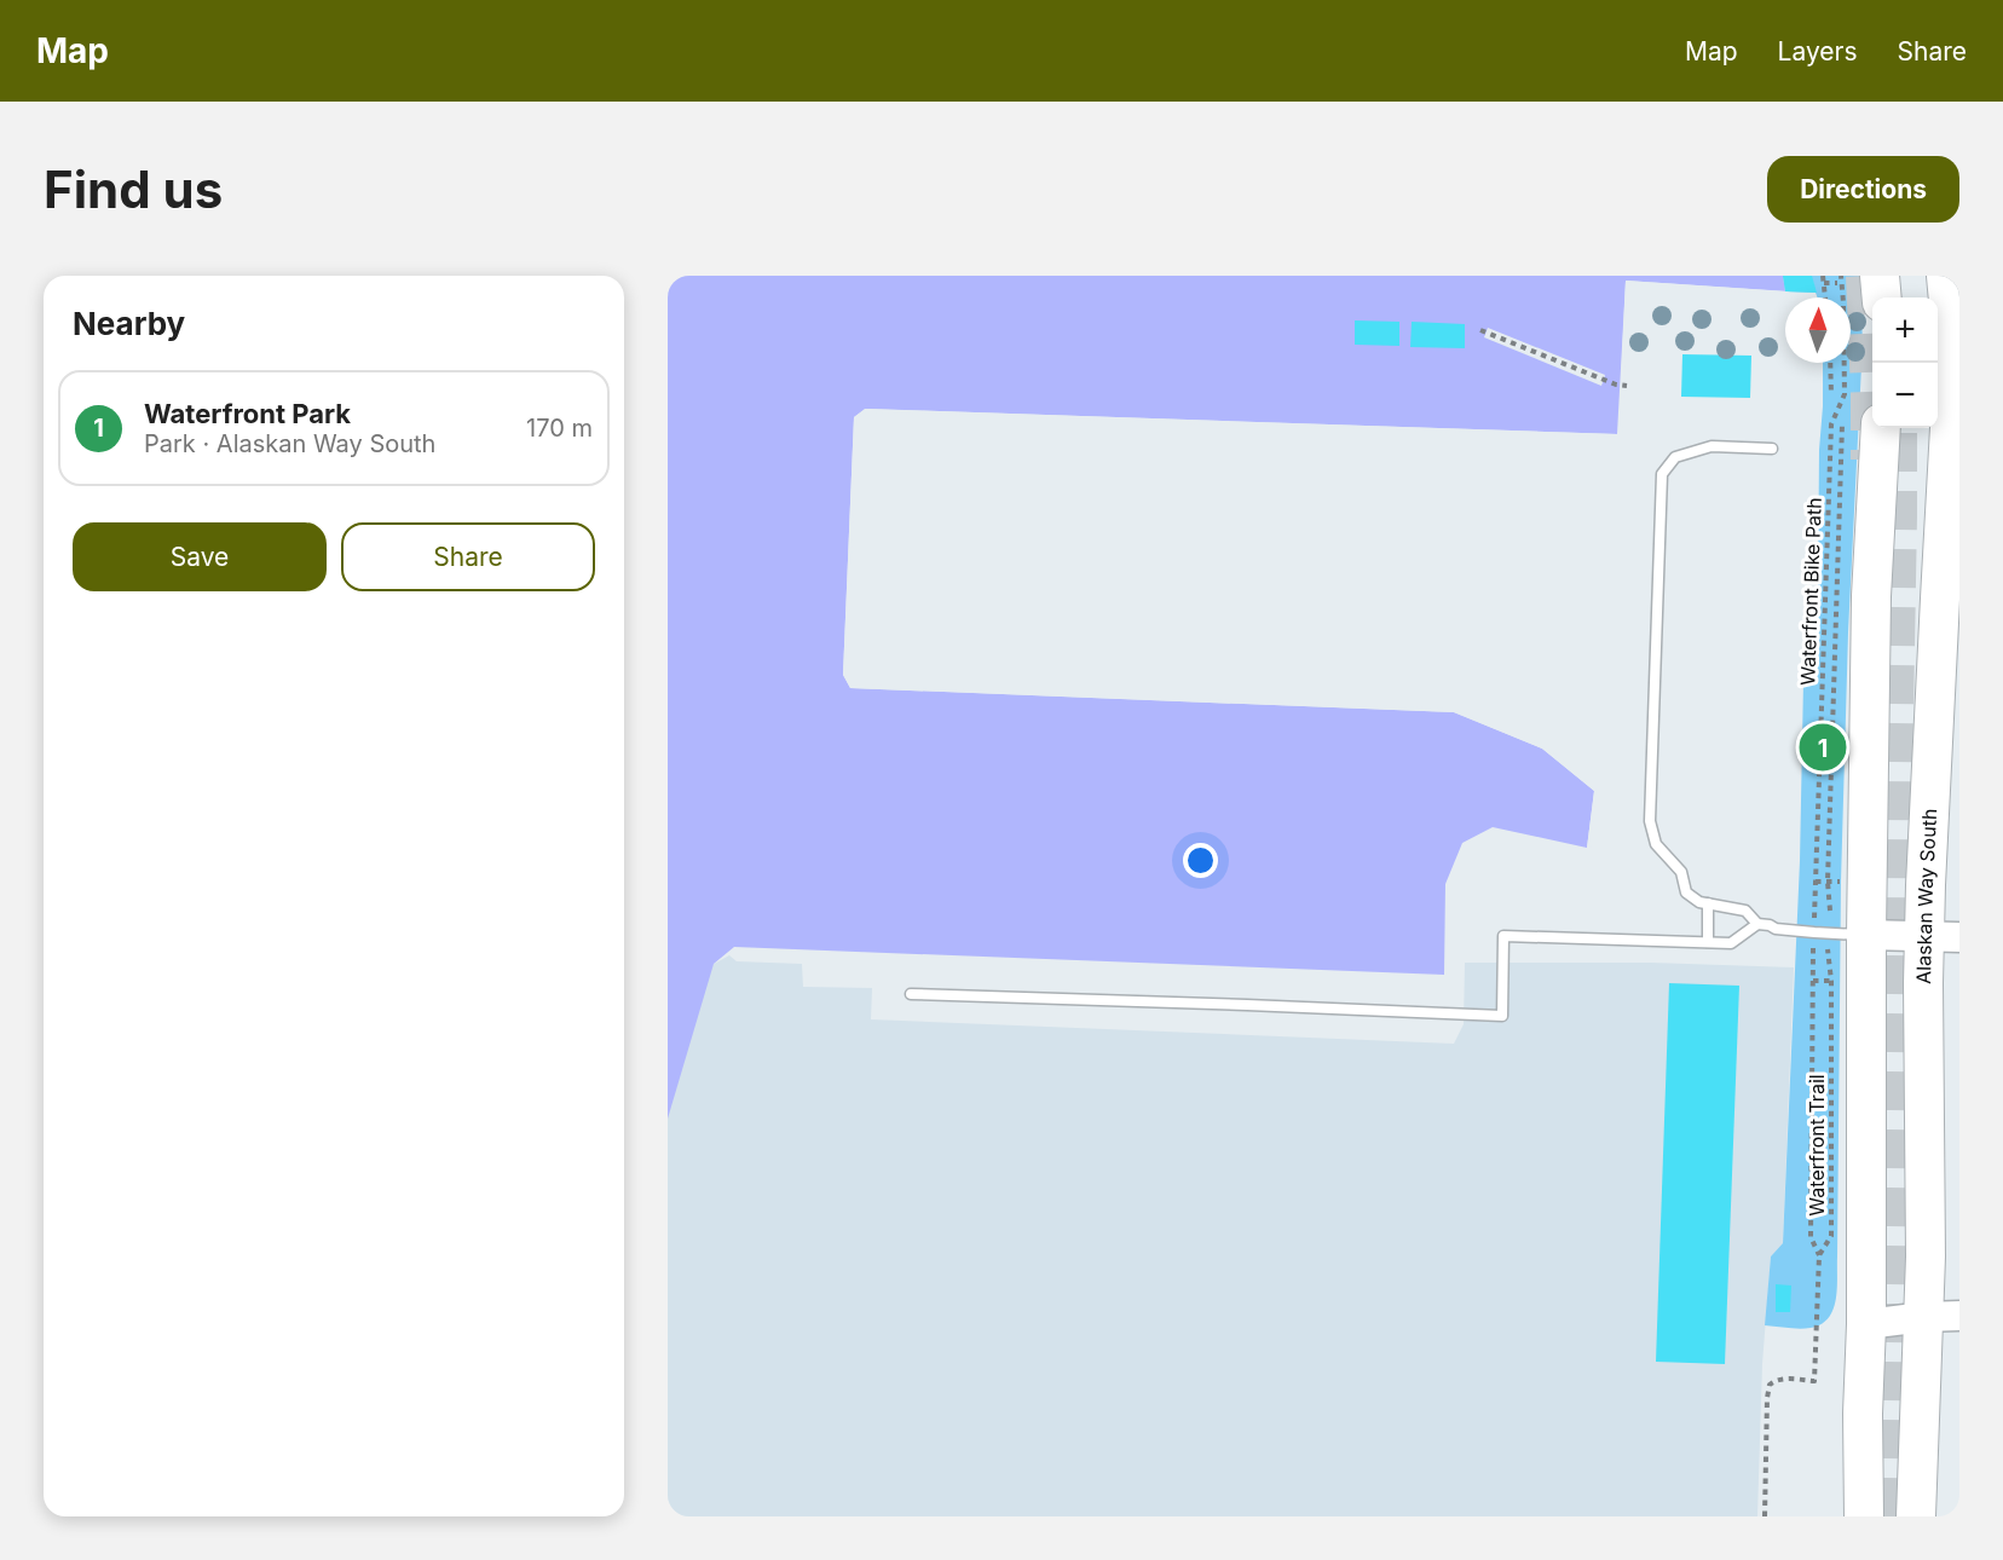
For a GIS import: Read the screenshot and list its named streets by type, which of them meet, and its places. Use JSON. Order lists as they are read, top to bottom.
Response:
{
  "streets": {
    "highway": ["Alaskan Way South"],
    "path": ["Waterfront Bike Path", "Waterfront Trail"]
  },
  "north": "top",
  "page": {
    "header": "Map",
    "nav": ["Map", "Layers", "Share"],
    "buttons": [
      "Directions",
      ["Save", "Share"]
    ],
    "title": "Find us",
    "heading": "Nearby",
    "map_buttons": ["+", "−"],
    "list": [
      {
        "mark": "1",
        "name": "Waterfront Park",
        "note": "Park · Alaskan Way South",
        "value": "170 m"
      }
    ],
    "pins": "1"
  }
}
